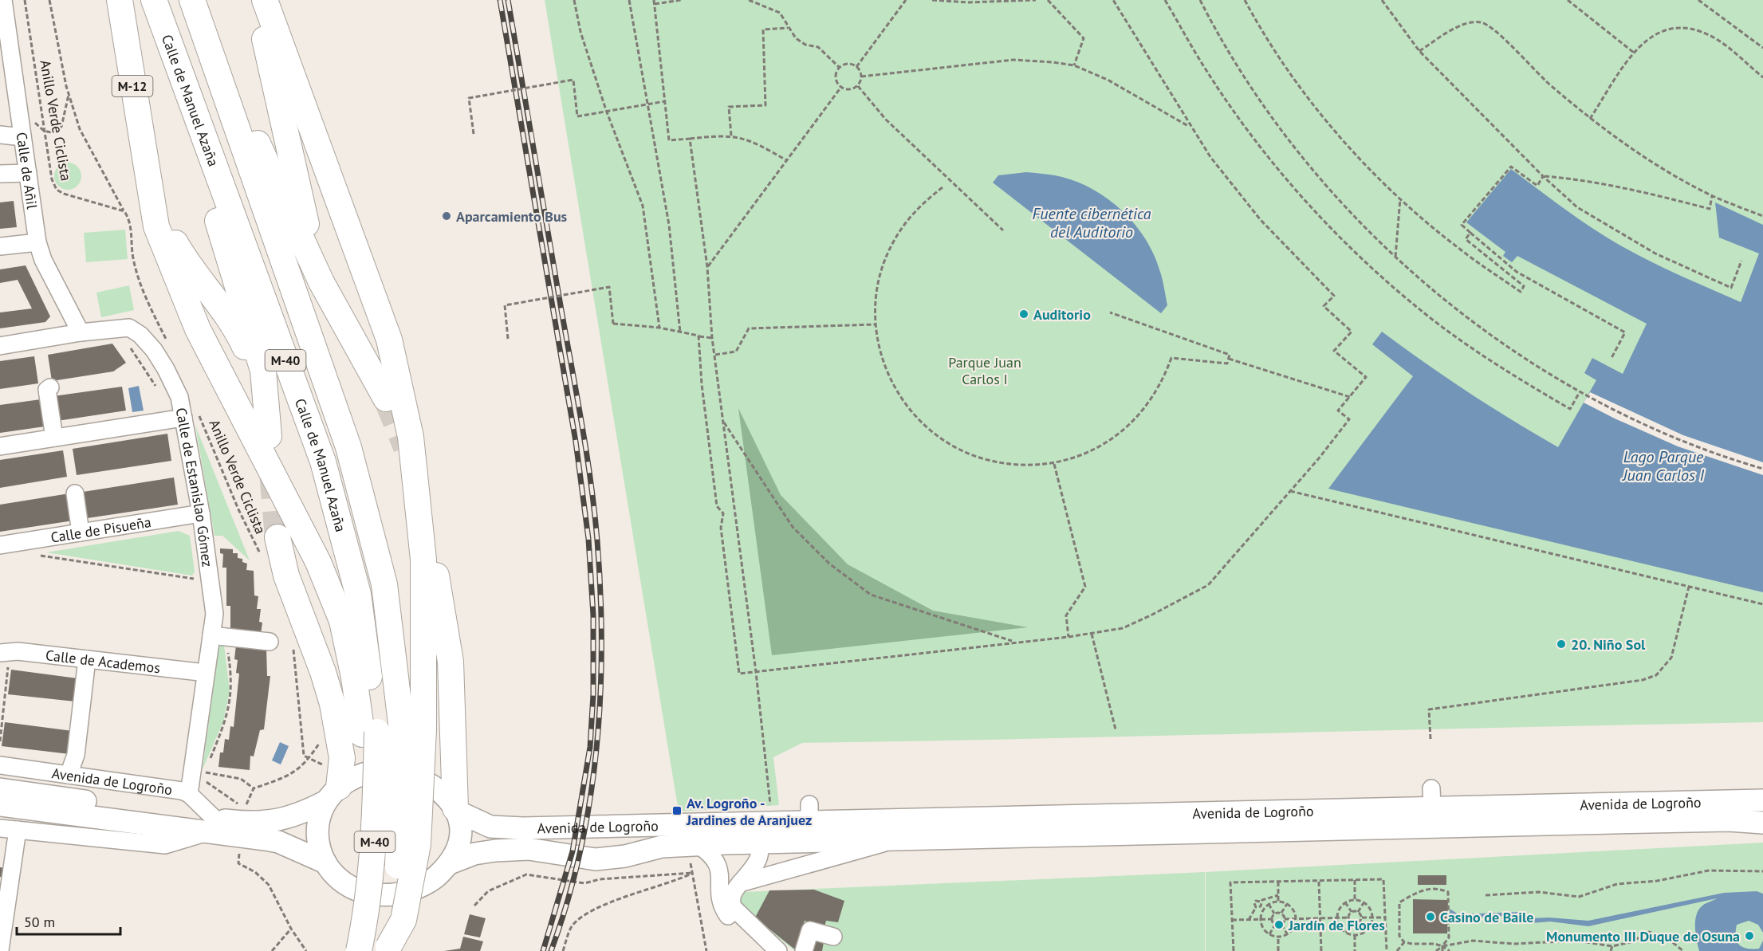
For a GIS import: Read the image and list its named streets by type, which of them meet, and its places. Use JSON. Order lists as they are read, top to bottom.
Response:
{
  "streets": {
    "highway": ["M-12", "Calle de Manuel Azaña", "M-40"],
    "main road": ["Avenida de Logroño"],
    "street": [
      "Calle de Añil",
      "Calle de Estanislao Gómez",
      "Calle de Pisueña",
      "Calle de Academos"
    ],
    "path": ["Anillo Verde Ciclista"]
  },
  "crossings": [
    ["Anillo Verde Ciclista", "Calle de Estanislao Gómez"],
    ["Calle de Añil", "Calle de Estanislao Gómez"],
    ["Calle de Estanislao Gómez", "Calle de Pisueña"],
    ["Calle de Estanislao Gómez", "Calle de Academos"],
    ["Calle de Estanislao Gómez", "Avenida de Logroño"]
  ],
  "water": ["Fuente cibernética del Auditorio", "Lago Parque Juan Carlos I"],
  "parks": ["Parque Juan Carlos I"],
  "places": {
    "other": [
      "Aparcamiento Bus",
      "Auditorio",
      "20. Niño Sol",
      "Casino de Baile",
      "Jardín de Flores",
      "Monumento III Duque de Osuna"
    ],
    "transit": ["Av. Logroño - Jardines de Aranjuez"]
  },
  "scale_bar": "50 m"
}
